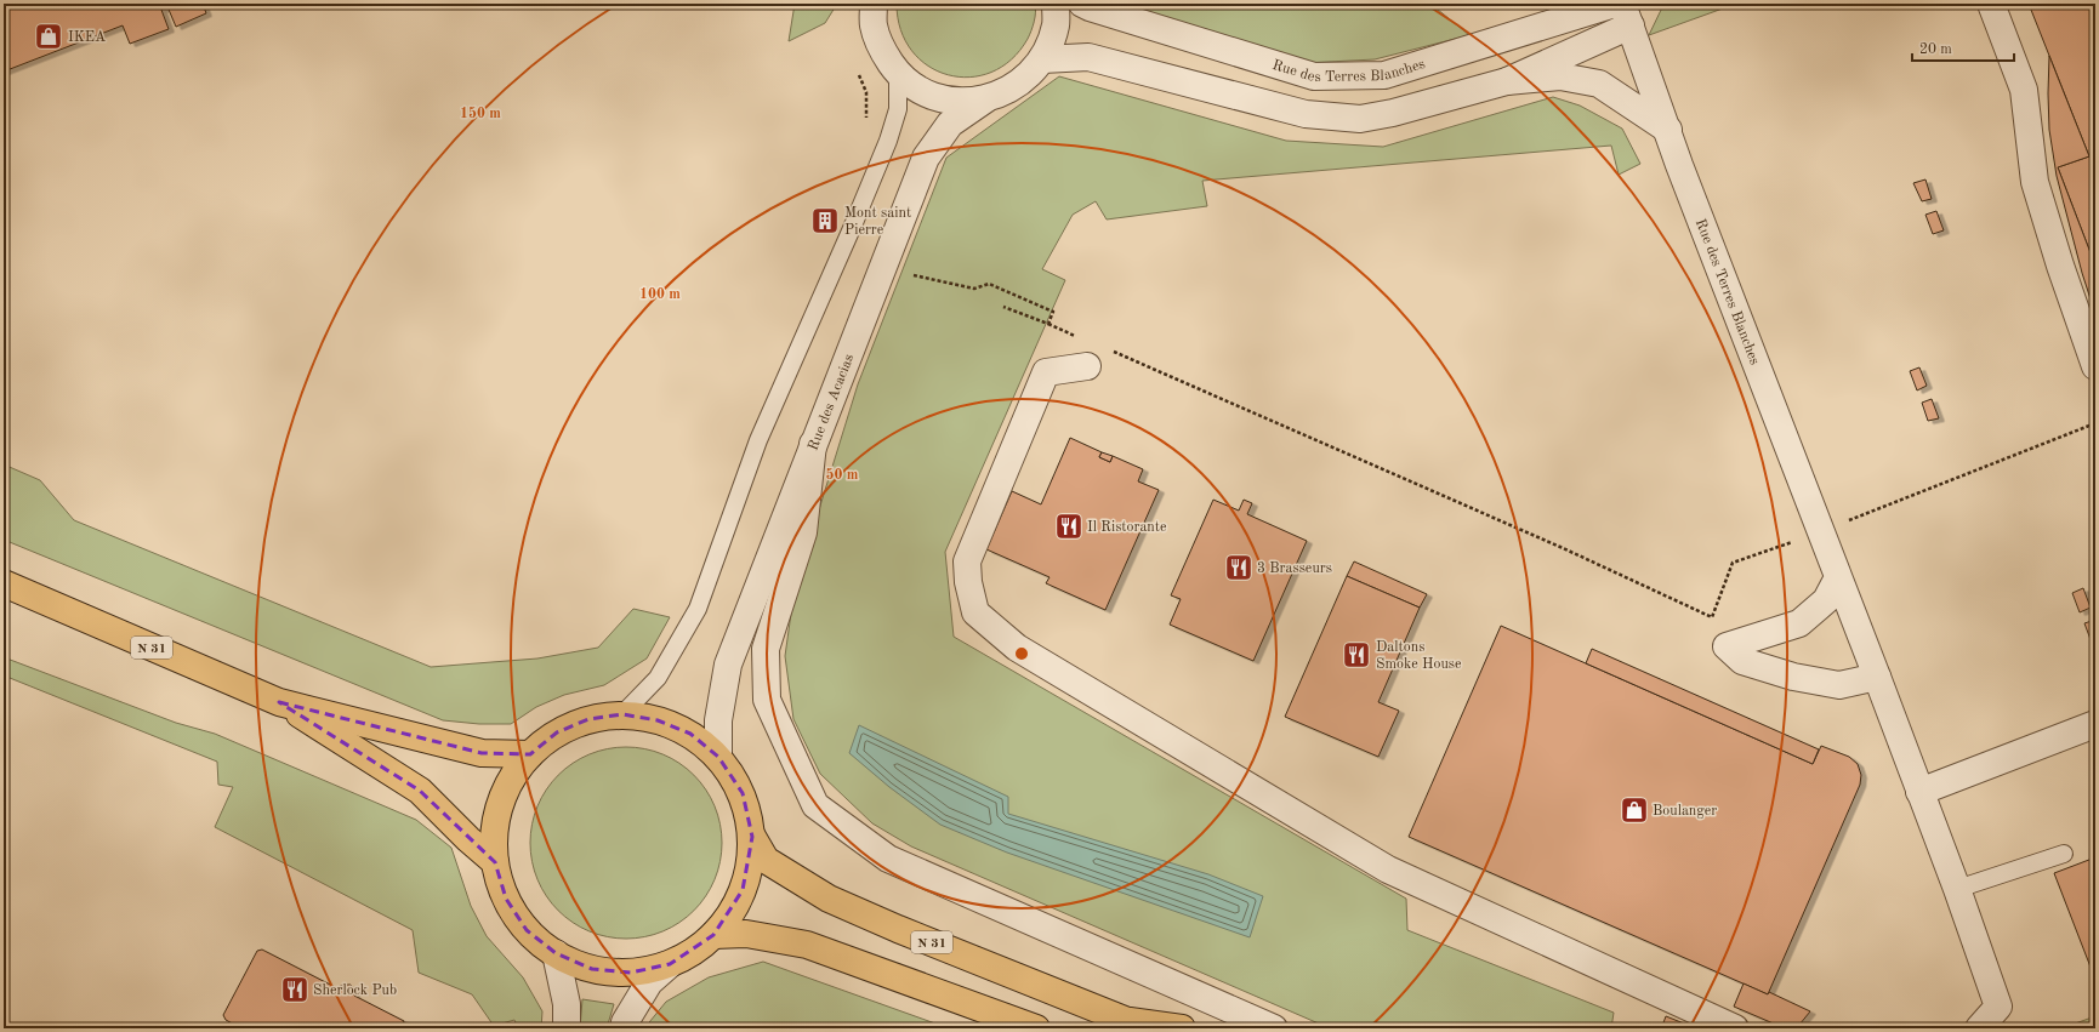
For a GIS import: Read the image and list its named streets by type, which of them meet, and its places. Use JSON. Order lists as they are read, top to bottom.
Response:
{
  "streets": {
    "main road": ["N 31"],
    "street": ["Rue des Terres Blanches", "Rue des Acacias"]
  },
  "places": {
    "shop": ["IKEA", "Boulanger"],
    "building": ["Mont saint Pierre"],
    "restaurant": [
      "Il Ristorante",
      "3 Brasseurs",
      "Daltons Smoke House",
      "Sherlock Pub"
    ]
  },
  "scale_bar": "20 m",
  "rings": ["150 m", "100 m", "50 m"]
}
